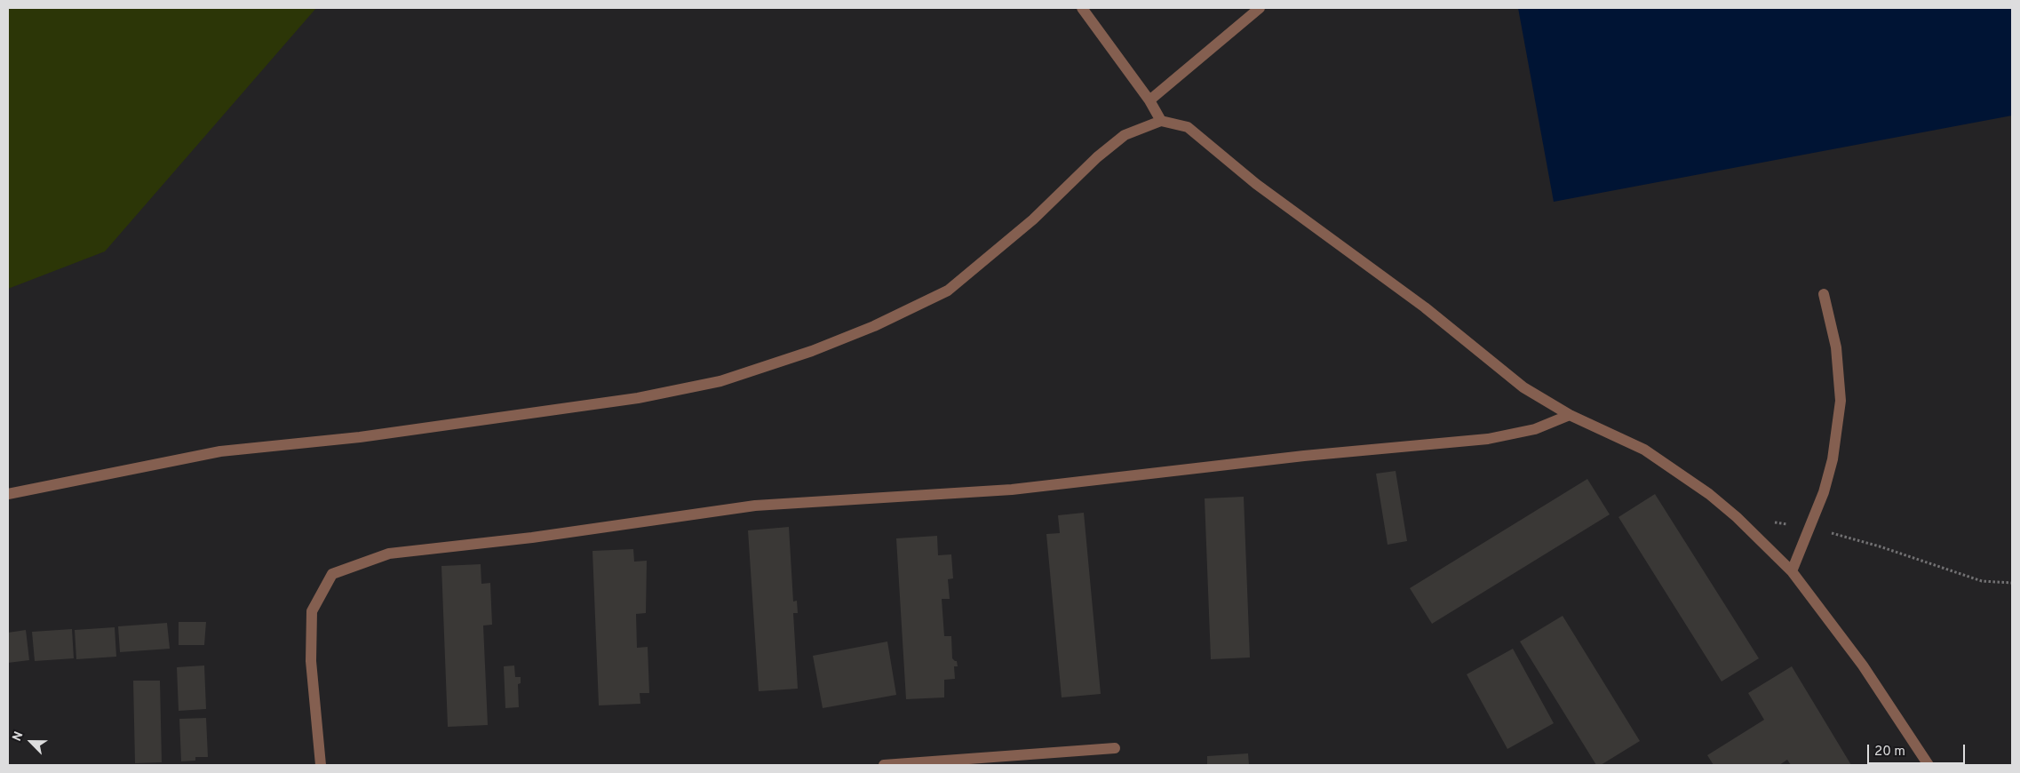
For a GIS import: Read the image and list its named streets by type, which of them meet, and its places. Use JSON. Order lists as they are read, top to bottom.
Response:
{
  "scale_bar": "20 m",
  "north": "top left"
}
